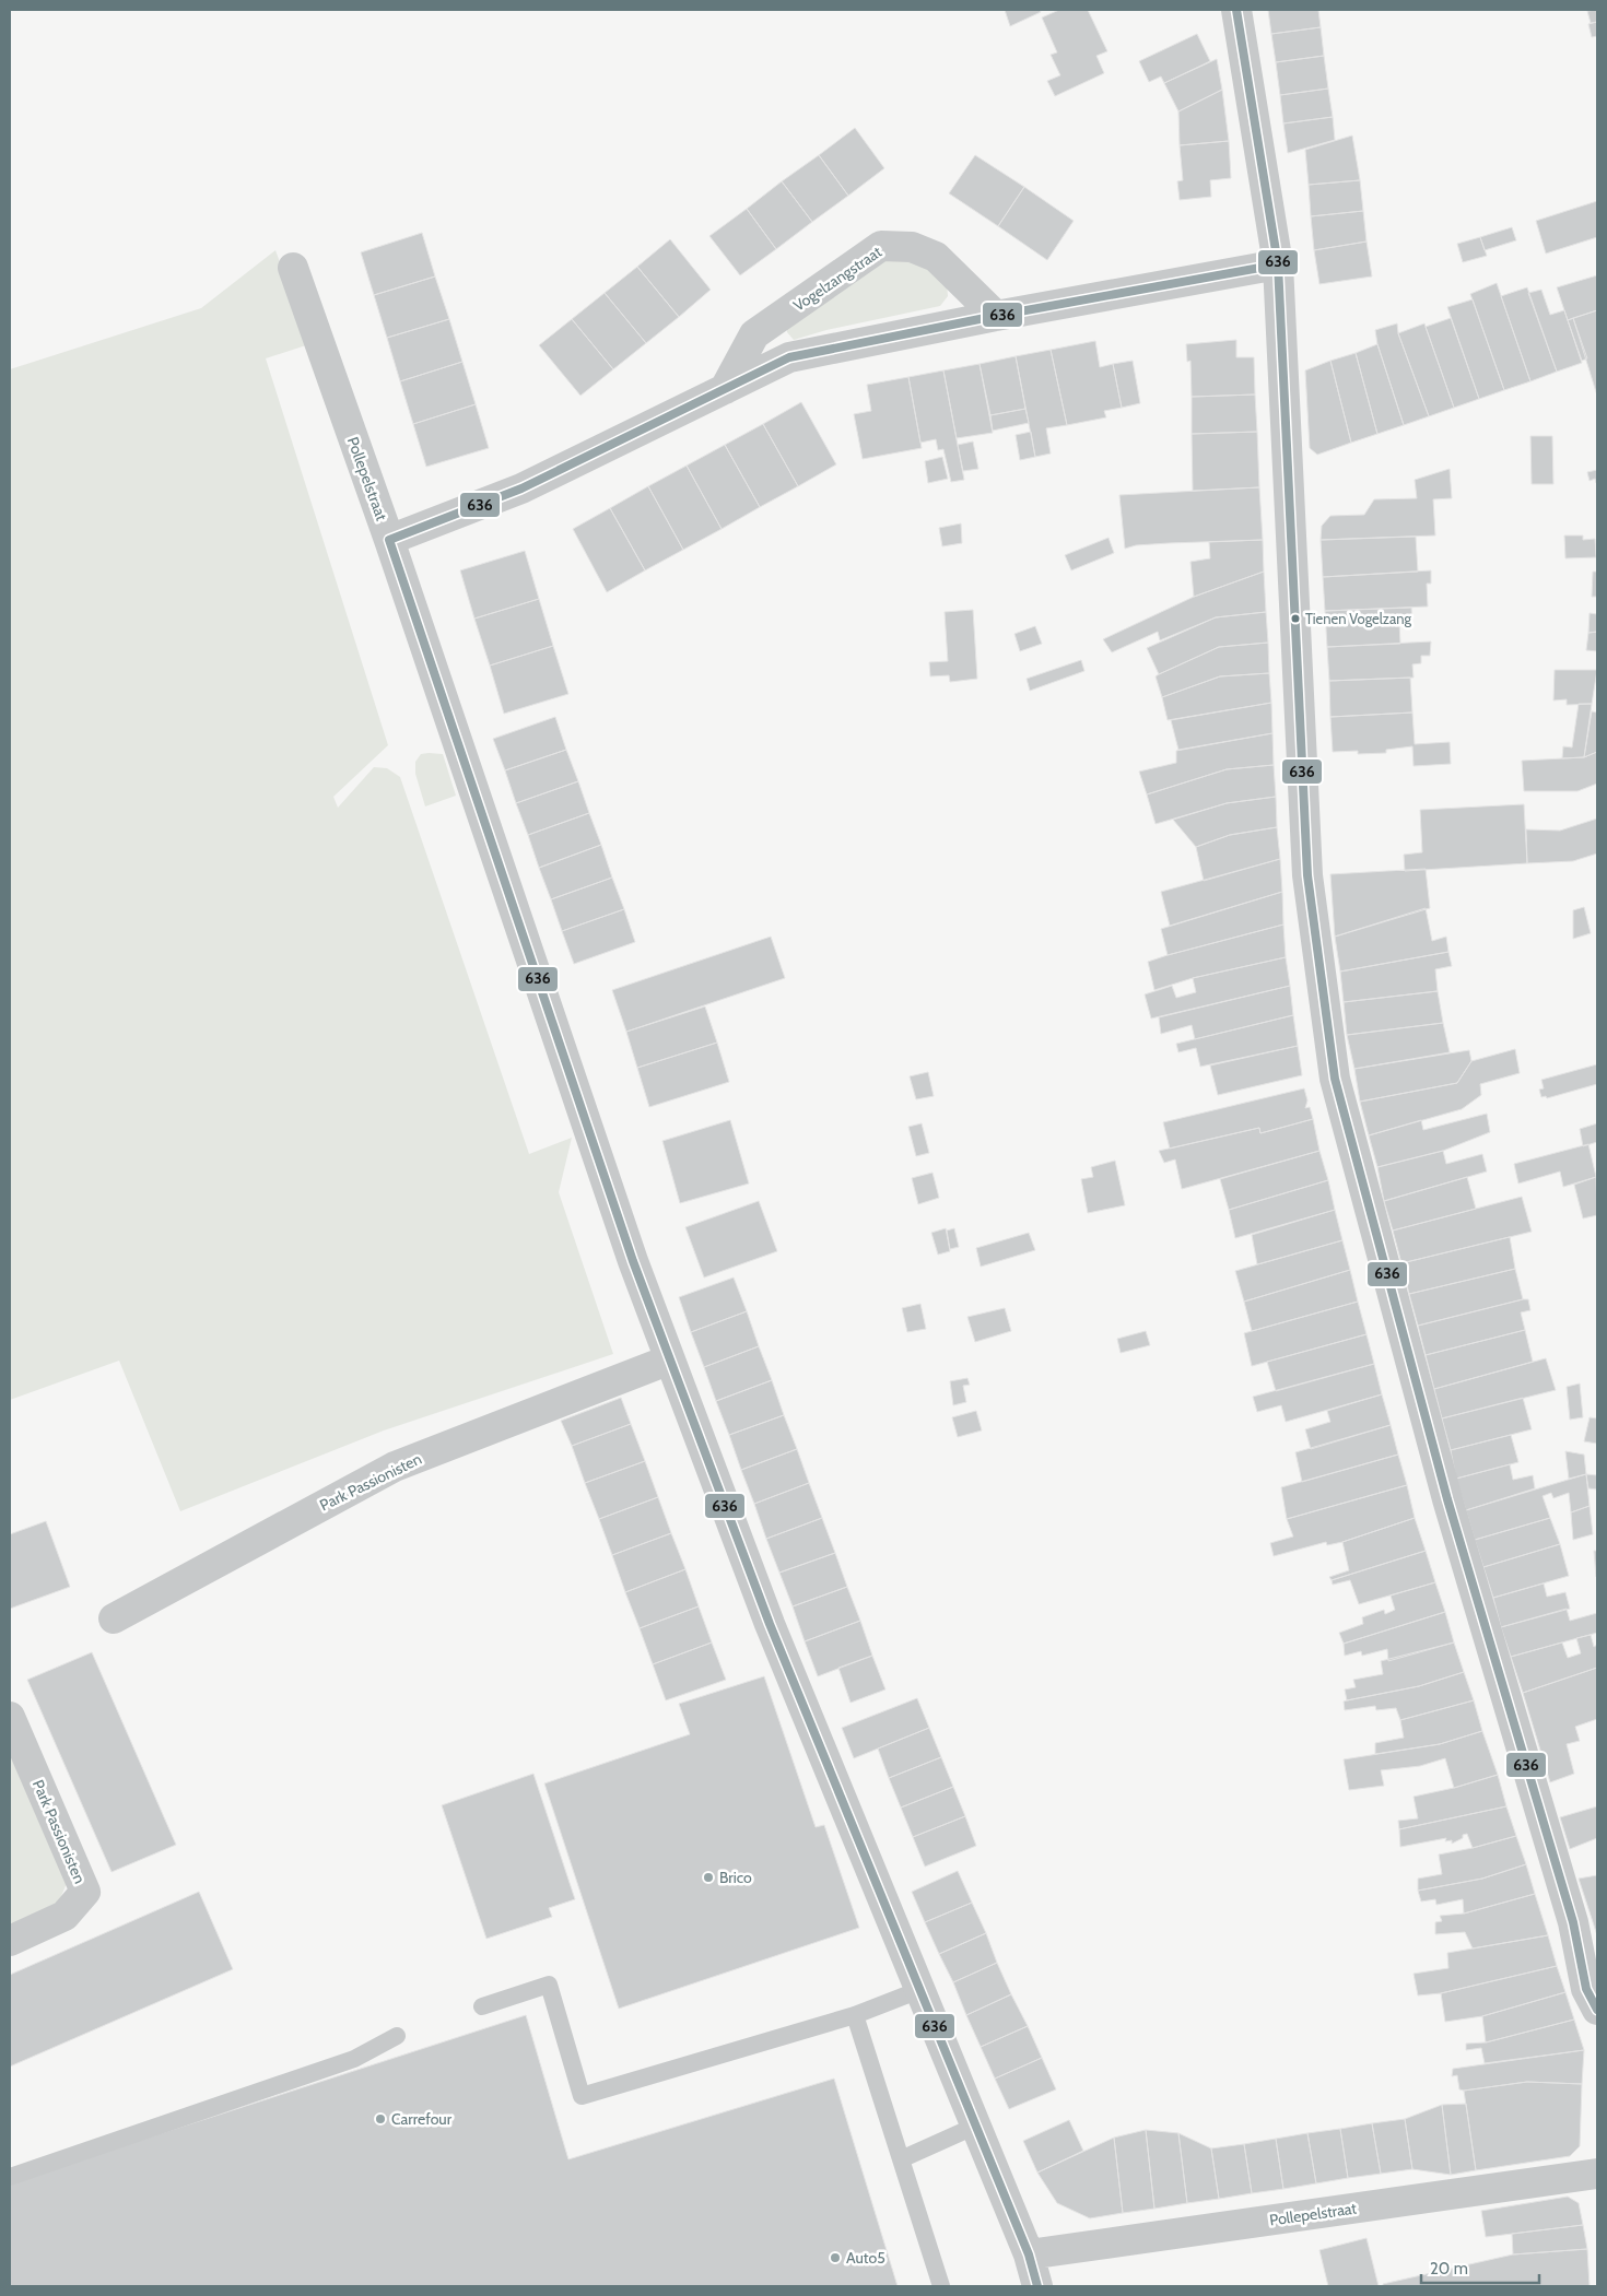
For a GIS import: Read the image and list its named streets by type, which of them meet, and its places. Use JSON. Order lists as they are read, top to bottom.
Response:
{
  "streets": {
    "street": ["Vogelzangstraat", "Pollepelstraat", "Park Passionisten"]
  },
  "crossings": [
    ["Pollepelstraat", "Park Passionisten"]
  ],
  "places": [
    "Tienen Vogelzang",
    "Brico",
    "Carrefour",
    "Auto5"
  ],
  "lines": ["transit line 636"],
  "scale_bar": "20 m"
}
